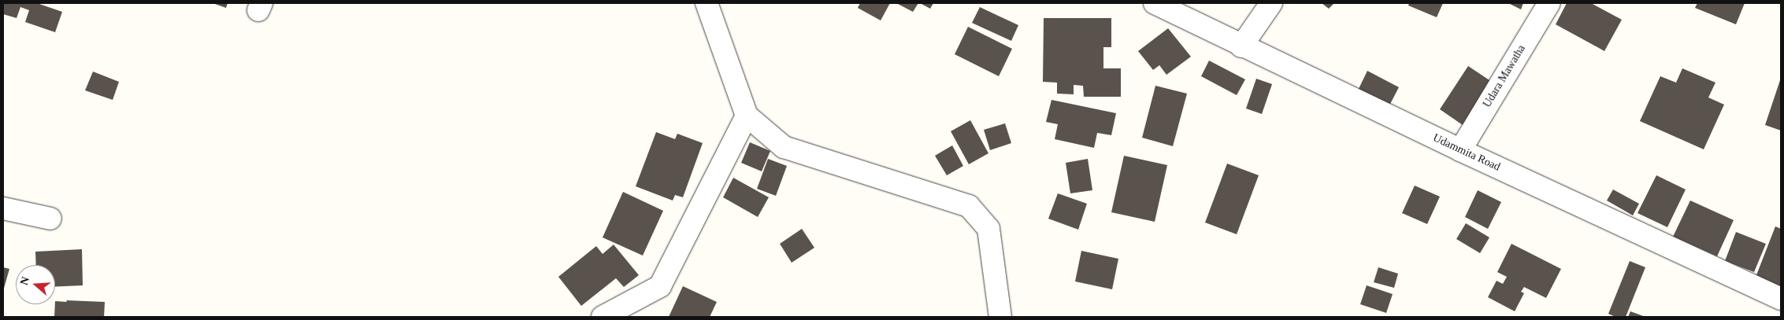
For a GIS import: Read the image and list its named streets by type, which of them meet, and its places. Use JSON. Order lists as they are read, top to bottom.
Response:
{
  "streets": {
    "street": ["Udara Mawatha", "Udammita Road"]
  },
  "crossings": [
    ["Udara Mawatha", "Udammita Road"]
  ],
  "north": "left"
}
